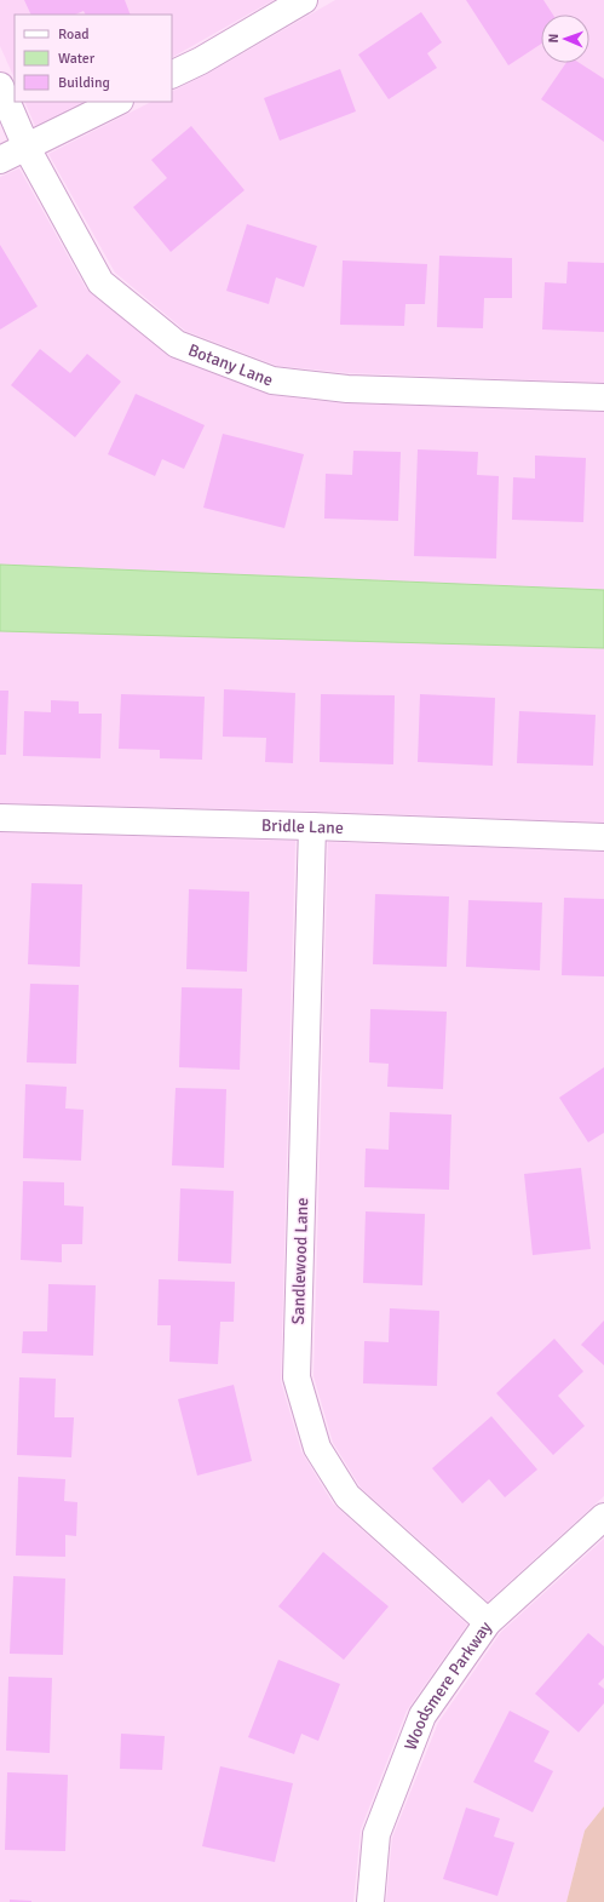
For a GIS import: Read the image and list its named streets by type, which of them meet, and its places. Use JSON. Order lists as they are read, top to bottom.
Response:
{
  "streets": {
    "street": [
      "Botany Lane",
      "Bridle Lane",
      "Sandlewood Lane",
      "Woodsmere Parkway"
    ]
  },
  "crossings": [
    ["Bridle Lane", "Sandlewood Lane"],
    ["Sandlewood Lane", "Woodsmere Parkway"]
  ],
  "legend": ["Road", "Water", "Building"],
  "north": "left"
}
